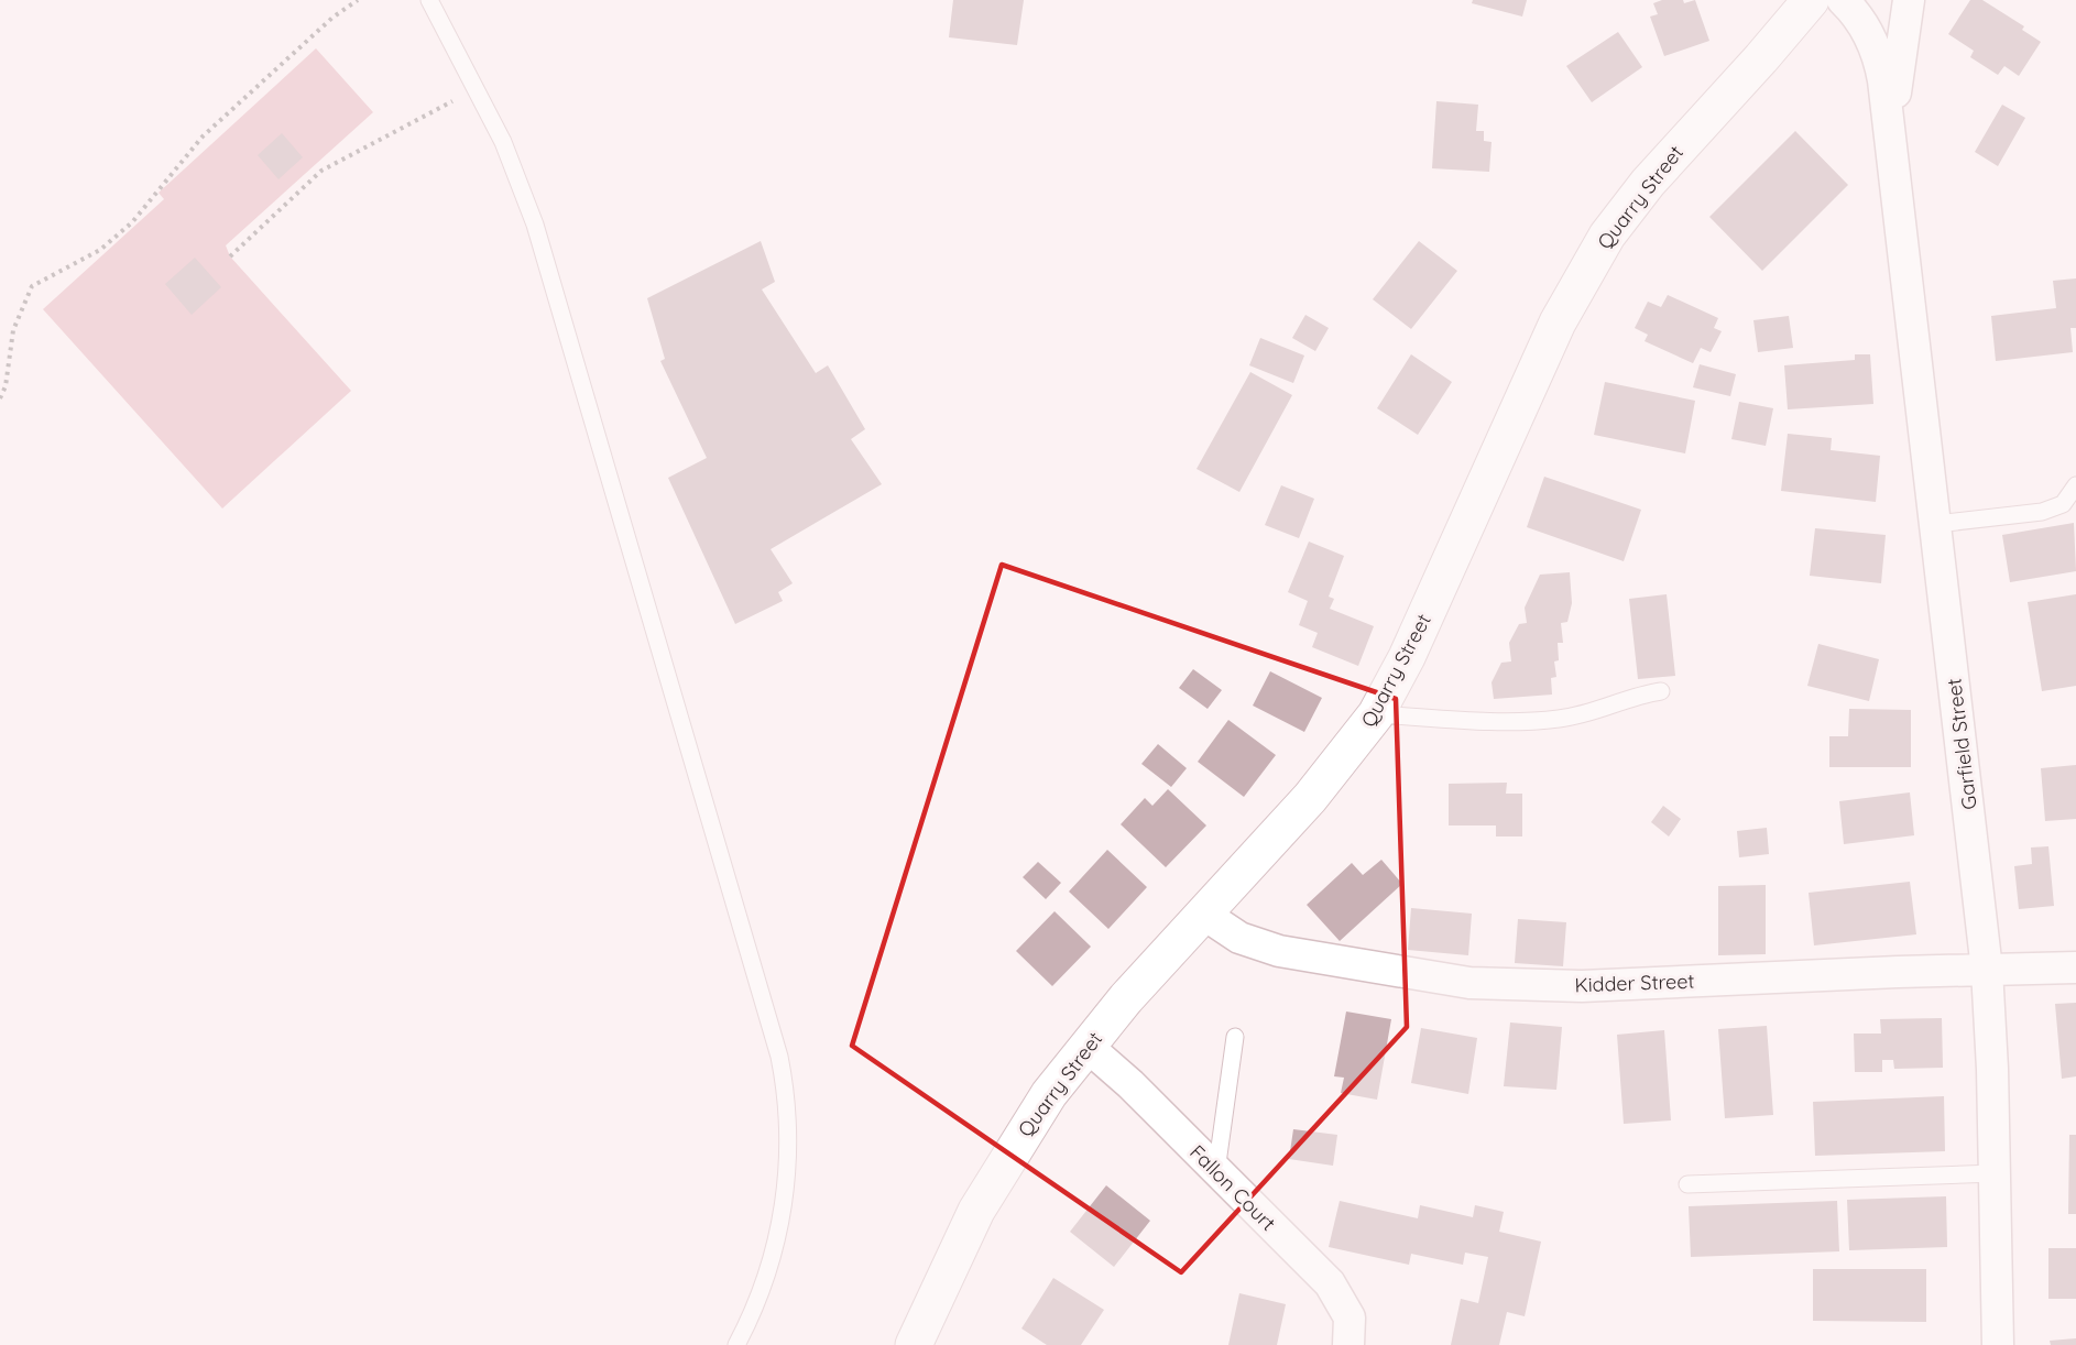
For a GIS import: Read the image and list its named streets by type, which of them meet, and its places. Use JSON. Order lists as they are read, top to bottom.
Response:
{
  "streets": {
    "main road": ["Quarry Street"],
    "street": ["Garfield Street", "Kidder Street", "Fallon Court"]
  },
  "crossings": [
    ["Quarry Street", "Kidder Street"],
    ["Quarry Street", "Fallon Court"],
    ["Garfield Street", "Kidder Street"]
  ]
}
